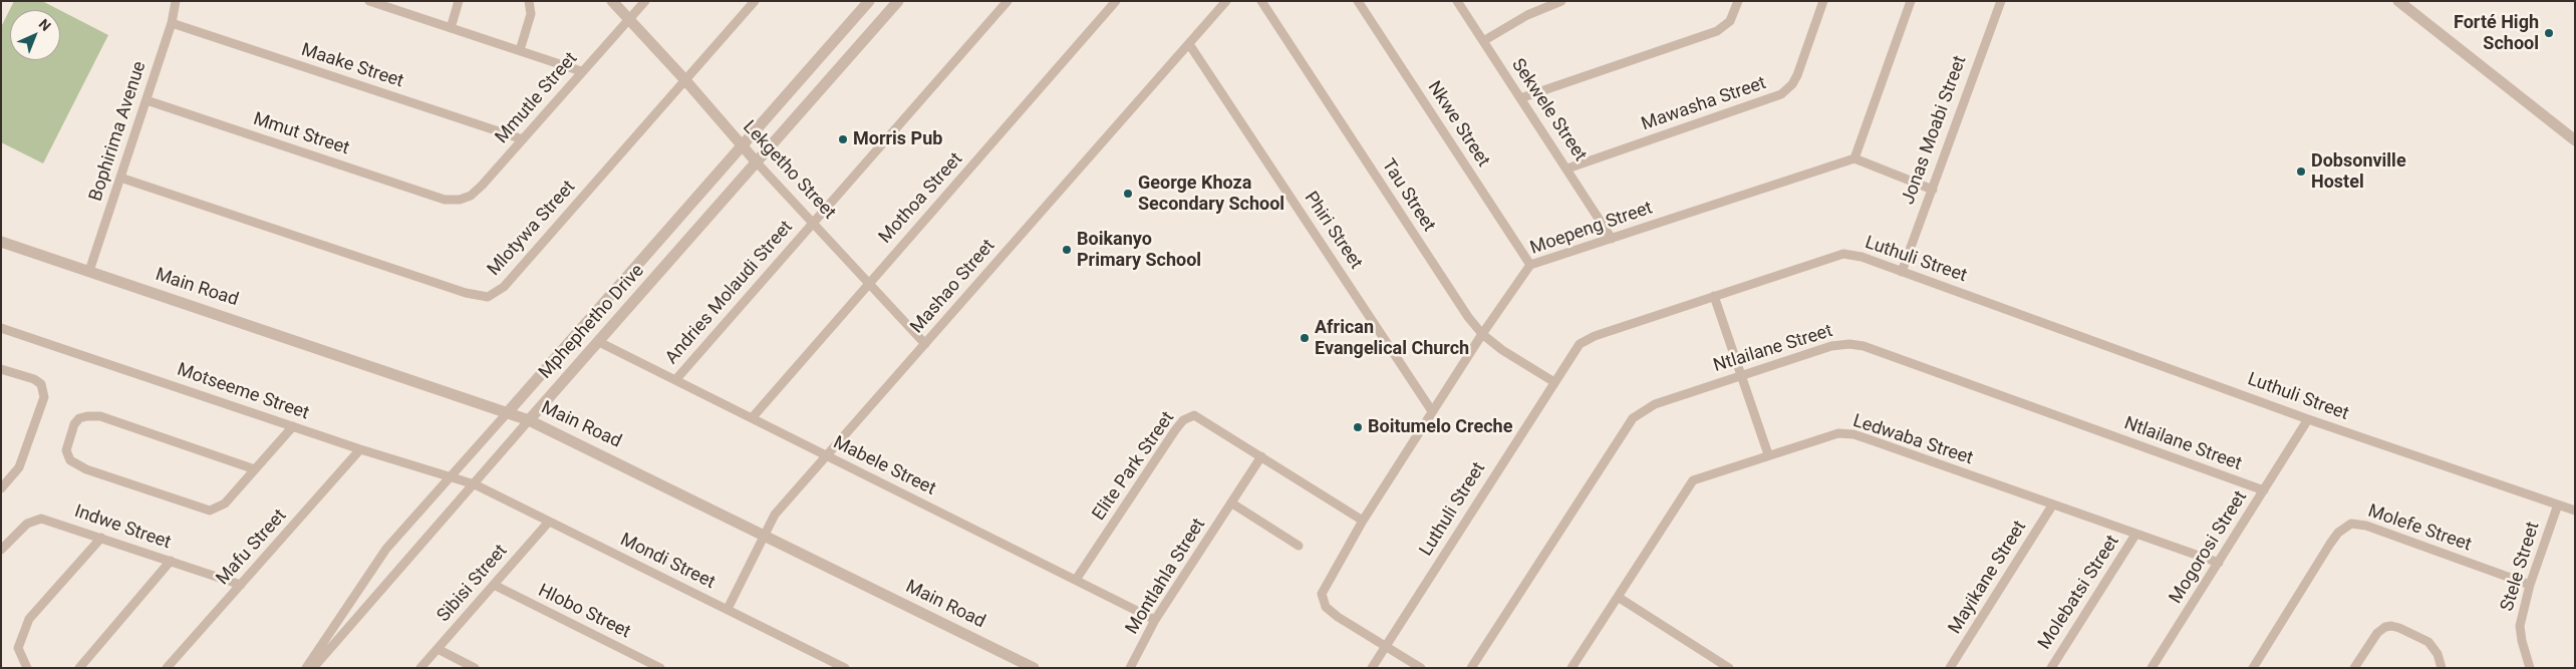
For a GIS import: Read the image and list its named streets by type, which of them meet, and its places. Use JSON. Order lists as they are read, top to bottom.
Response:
{
  "streets": {
    "street": [
      "Maake Street",
      "Mmutle Street",
      "Mawasha Street",
      "Sekwele Street",
      "Nkwe Street",
      "Jonas Moabi Street",
      "Bophirima Avenue",
      "Mmut Street",
      "Lekgetho Street",
      "Tau Street",
      "Mothoa Street",
      "Mlotywa Street",
      "Moepeng Street",
      "Phiri Street",
      "Luthuli Street",
      "Mashao Street",
      "Main Road",
      "Andries Molaudi Street",
      "Mphephetho Drive",
      "Ntlailane Street",
      "Motseeme Street",
      "Ledwaba Street",
      "Mabele Street",
      "Elite Park Street",
      "Indwe Street",
      "Molefe Street",
      "Mafu Street",
      "Mogorosi Street",
      "Mondi Street",
      "Stele Street",
      "Montlahla Street",
      "Mayikane Street",
      "Sibisi Street",
      "Molebatsi Street",
      "Hlobo Street"
    ]
  },
  "crossings": [
    ["Maake Street", "Mmutle Street"],
    ["Maake Street", "Bophirima Avenue"],
    ["Mmutle Street", "Mmut Street"],
    ["Mmutle Street", "Lekgetho Street"],
    ["Mawasha Street", "Sekwele Street"],
    ["Sekwele Street", "Moepeng Street"],
    ["Nkwe Street", "Moepeng Street"],
    ["Jonas Moabi Street", "Luthuli Street"],
    ["Bophirima Avenue", "Mmut Street"],
    ["Bophirima Avenue", "Mlotywa Street"],
    ["Bophirima Avenue", "Main Road"],
    ["Lekgetho Street", "Mothoa Street"],
    ["Lekgetho Street", "Mlotywa Street"],
    ["Lekgetho Street", "Mashao Street"],
    ["Lekgetho Street", "Andries Molaudi Street"],
    ["Lekgetho Street", "Mphephetho Drive"],
    ["Tau Street", "Moepeng Street"],
    ["Tau Street", "Luthuli Street"],
    ["Mothoa Street", "Mabele Street"],
    ["Moepeng Street", "Phiri Street"],
    ["Moepeng Street", "Luthuli Street"],
    ["Moepeng Street", "Elite Park Street"],
    ["Phiri Street", "Mashao Street"],
    ["Luthuli Street", "Mogorosi Street"],
    ["Luthuli Street", "Stele Street"],
    ["Mashao Street", "Main Road"],
    ["Mashao Street", "Mabele Street"],
    ["Mashao Street", "Mondi Street"],
    ["Main Road", "Mphephetho Drive"],
    ["Andries Molaudi Street", "Mabele Street"],
    ["Mphephetho Drive", "Motseeme Street"],
    ["Mphephetho Drive", "Mabele Street"],
    ["Mphephetho Drive", "Mondi Street"],
    ["Ntlailane Street", "Mogorosi Street"],
    ["Motseeme Street", "Mafu Street"],
    ["Motseeme Street", "Mondi Street"],
    ["Ledwaba Street", "Mogorosi Street"],
    ["Ledwaba Street", "Mayikane Street"],
    ["Ledwaba Street", "Molebatsi Street"],
    ["Mabele Street", "Elite Park Street"],
    ["Mabele Street", "Montlahla Street"],
    ["Elite Park Street", "Montlahla Street"],
    ["Indwe Street", "Mafu Street"],
    ["Molefe Street", "Stele Street"],
    ["Mondi Street", "Sibisi Street"],
    ["Sibisi Street", "Hlobo Street"]
  ],
  "places": [
    "Forté High School",
    "Morris Pub",
    "Dobsonville Hostel",
    "George Khoza Secondary School",
    "Boikanyo Primary School",
    "African Evangelical Church",
    "Boitumelo Creche"
  ],
  "north": "top right"
}
